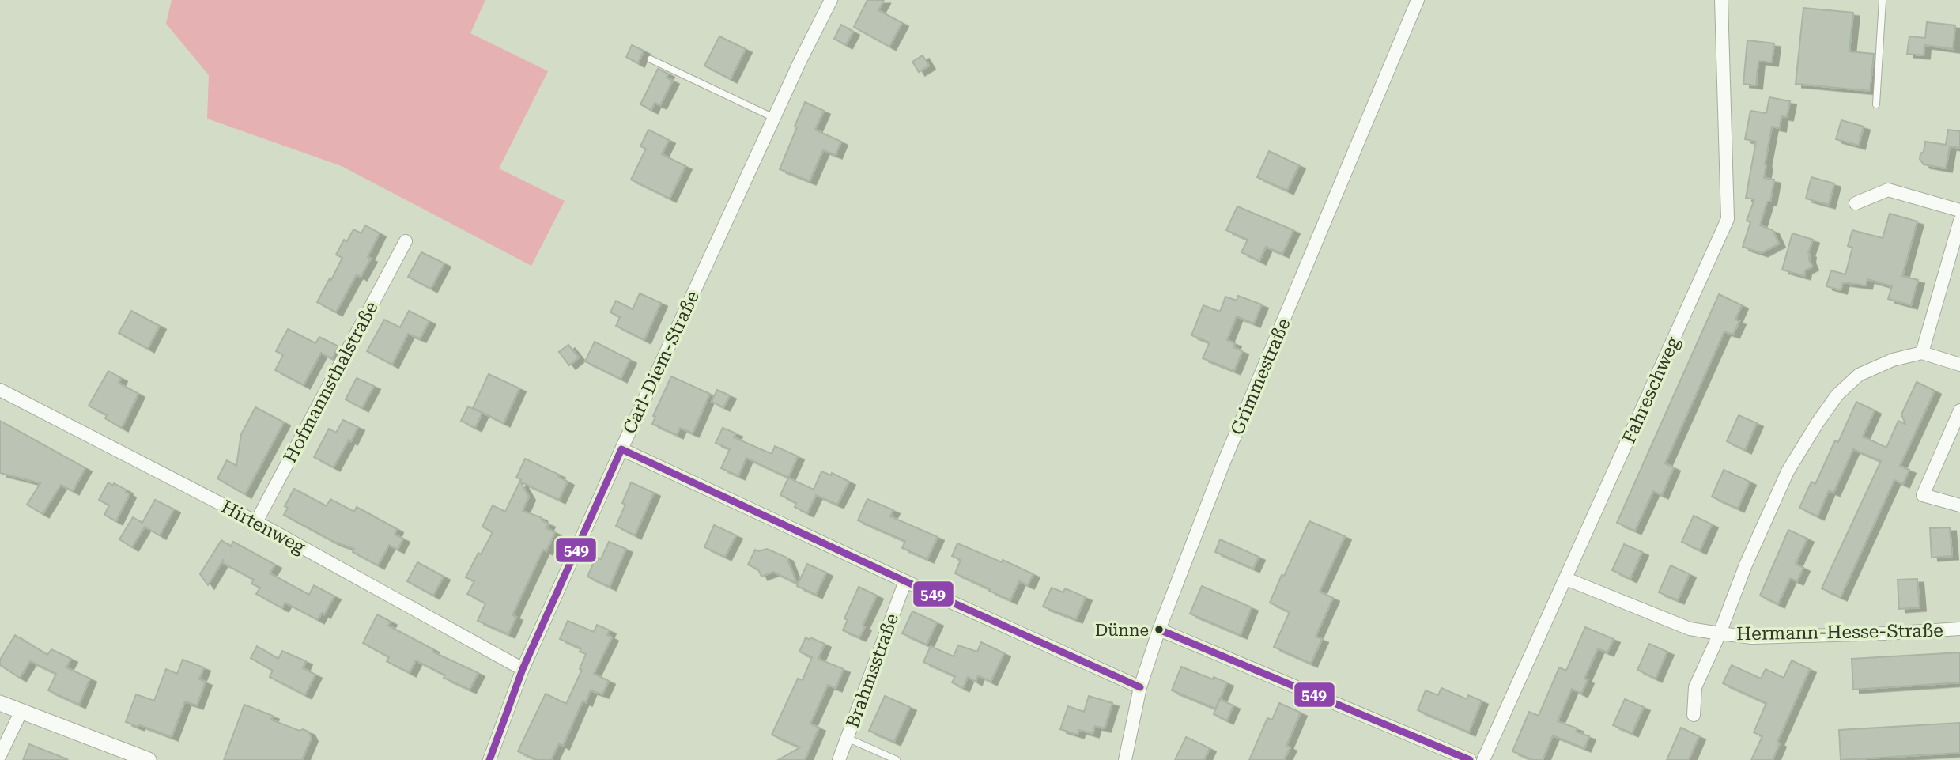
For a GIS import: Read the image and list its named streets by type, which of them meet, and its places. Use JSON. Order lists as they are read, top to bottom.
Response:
{
  "streets": {
    "street": [
      "Carl-Diem-Straße",
      "Grimmestraße",
      "Hofmannsthalstraße",
      "Fahreschweg",
      "Hirtenweg",
      "Hermann-Hesse-Straße",
      "Brahmsstraße"
    ]
  },
  "crossings": [
    ["Carl-Diem-Straße", "Hirtenweg"],
    ["Hofmannsthalstraße", "Hirtenweg"],
    ["Fahreschweg", "Hermann-Hesse-Straße"]
  ],
  "places": ["Dünne"],
  "lines": ["transit line 549"]
}
